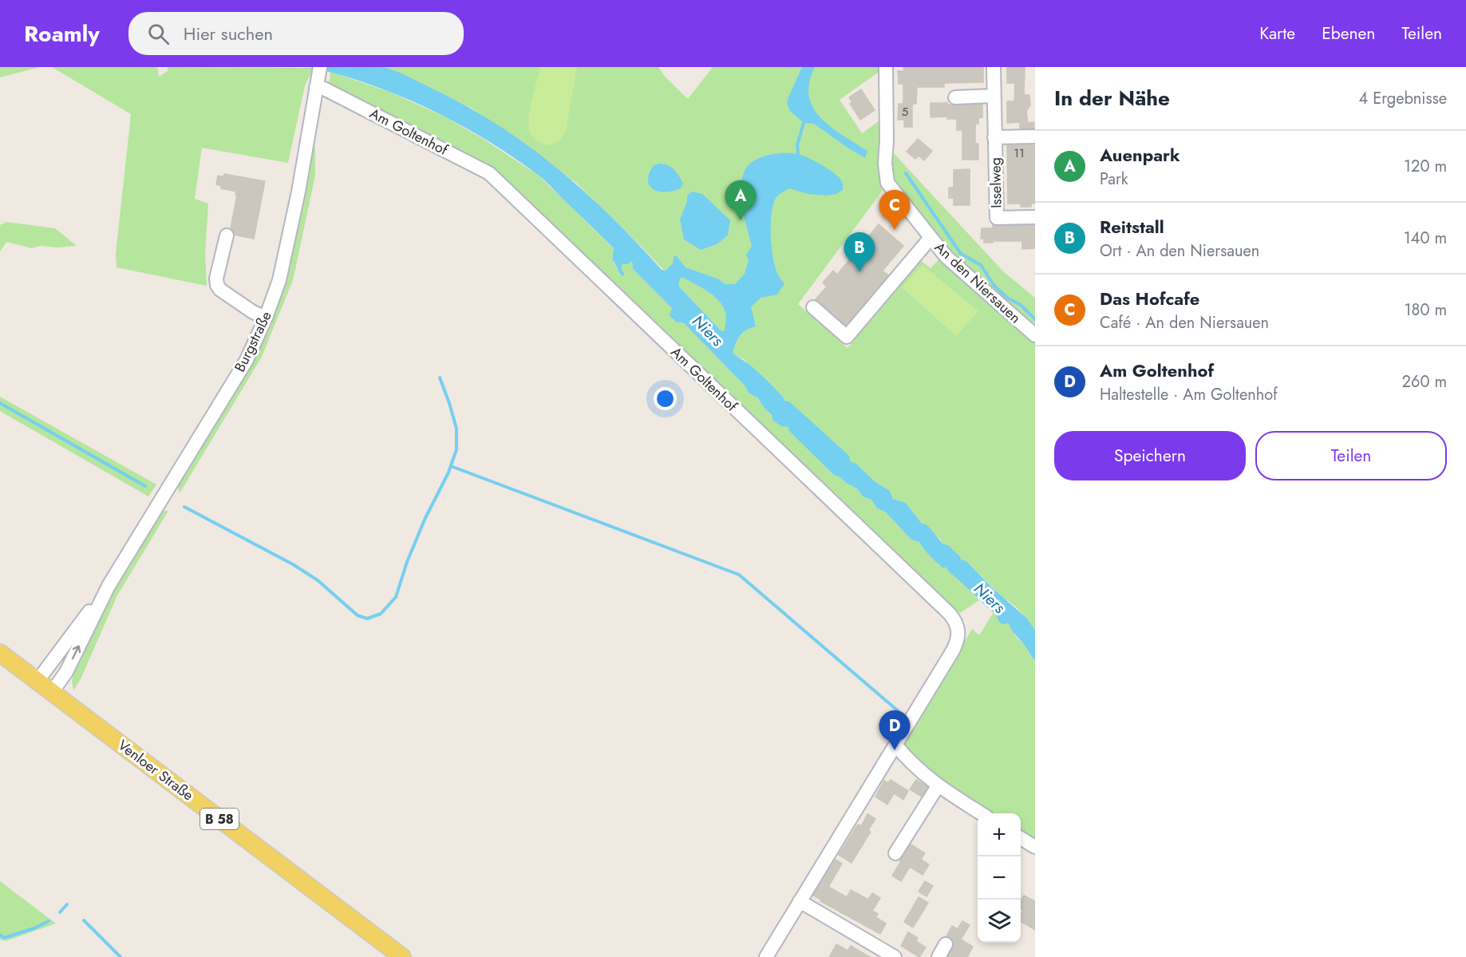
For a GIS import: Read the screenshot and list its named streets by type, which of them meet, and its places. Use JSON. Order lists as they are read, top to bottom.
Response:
{
  "streets": {
    "main road": ["Venloer Straße", "B 58"],
    "street": [
      "Am Goltenhof",
      "Isselweg",
      "An den Niersauen",
      "Burgstraße"
    ]
  },
  "crossings": [
    ["Am Goltenhof", "Burgstraße"],
    ["Burgstraße", "Venloer Straße"]
  ],
  "water": ["Niers"],
  "house_numbers": ["5", "11"],
  "page": {
    "header": "Roamly",
    "search": "Hier suchen",
    "nav": ["Karte", "Ebenen", "Teilen"],
    "heading": ["In der Nähe", "4 Ergebnisse"],
    "list": [
      {
        "mark": "A",
        "name": "Auenpark",
        "note": "Park",
        "value": "120 m"
      },
      {
        "mark": "B",
        "name": "Reitstall",
        "note": "Ort · An den Niersauen",
        "value": "140 m"
      },
      {
        "mark": "C",
        "name": "Das Hofcafe",
        "note": "Café · An den Niersauen",
        "value": "180 m"
      },
      {
        "mark": "D",
        "name": "Am Goltenhof",
        "note": "Haltestelle · Am Goltenhof",
        "value": "260 m"
      }
    ],
    "pins": [
      "A",
      "C",
      "B",
      "D"
    ],
    "buttons": ["Speichern", "Teilen"],
    "map_buttons": ["+", "−"]
  }
}
